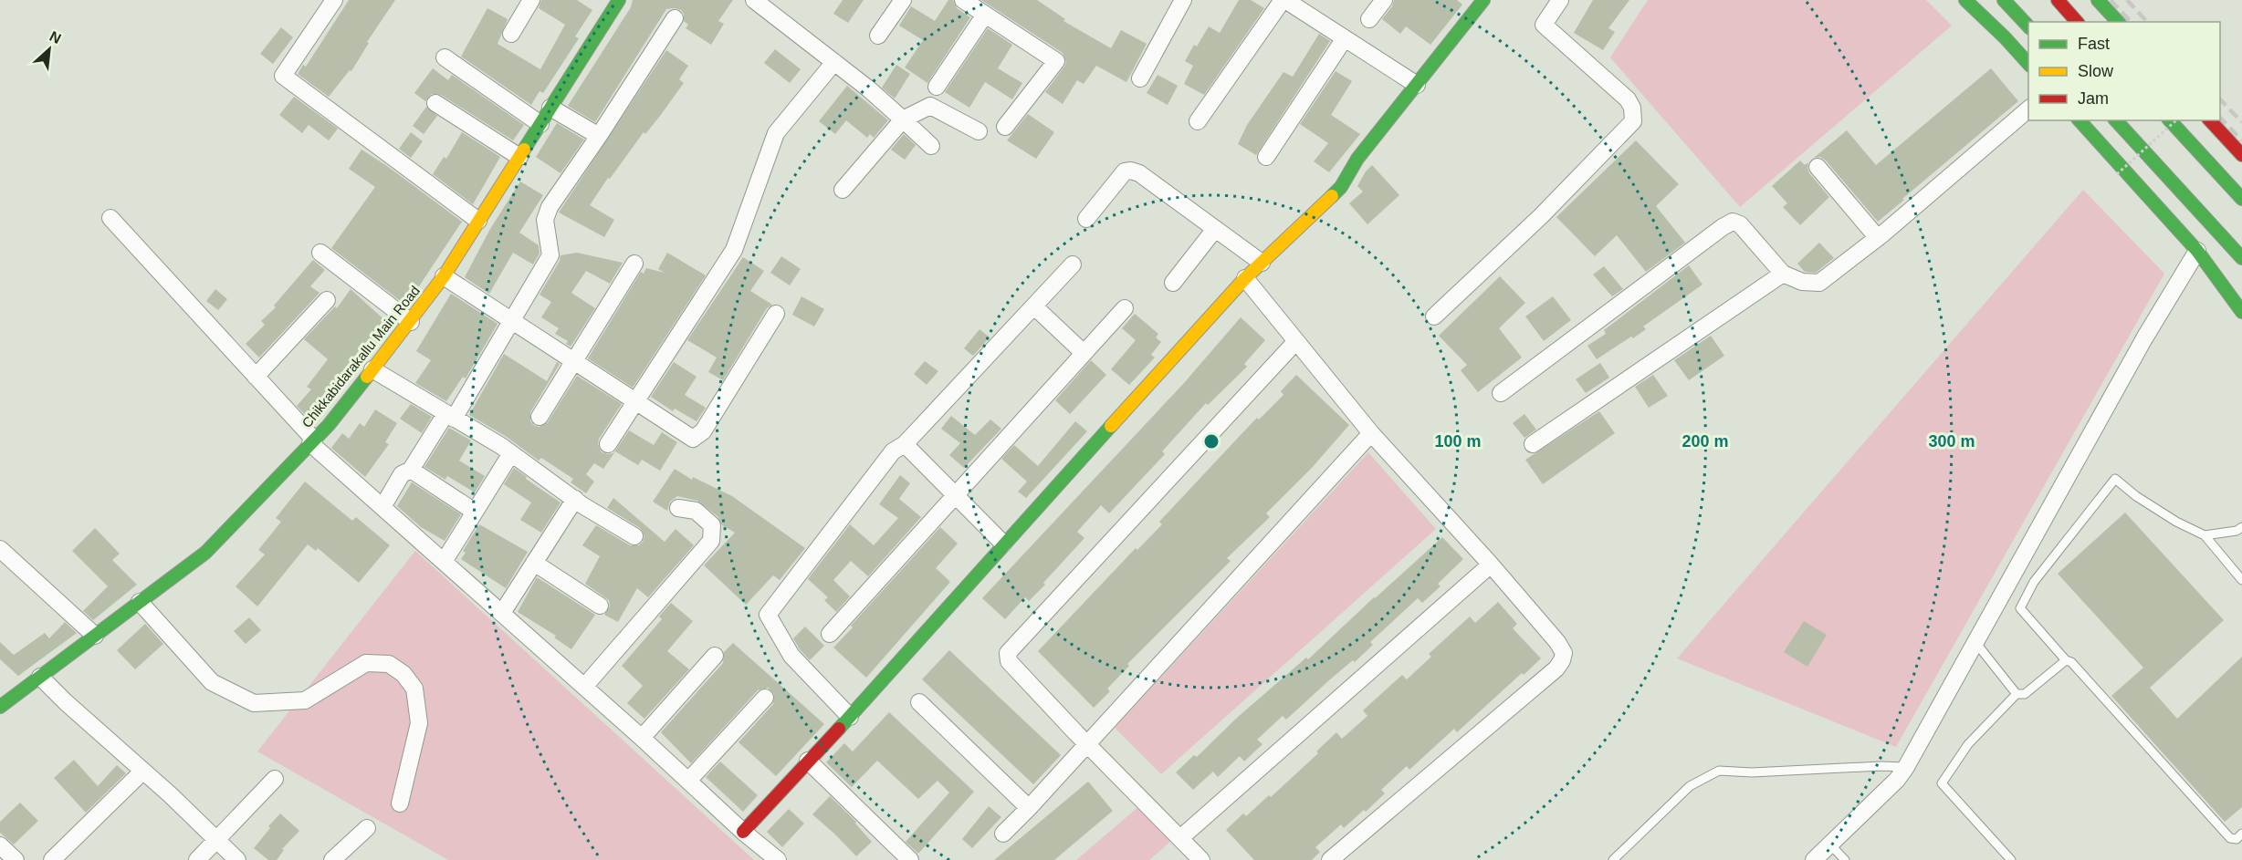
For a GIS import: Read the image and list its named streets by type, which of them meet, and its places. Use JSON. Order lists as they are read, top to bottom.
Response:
{
  "streets": {
    "main road": ["Chikkabidarakallu Main Road"]
  },
  "legend": ["Fast", "Slow", "Jam"],
  "north": "top right",
  "rings": ["100 m", "200 m", "300 m"]
}
